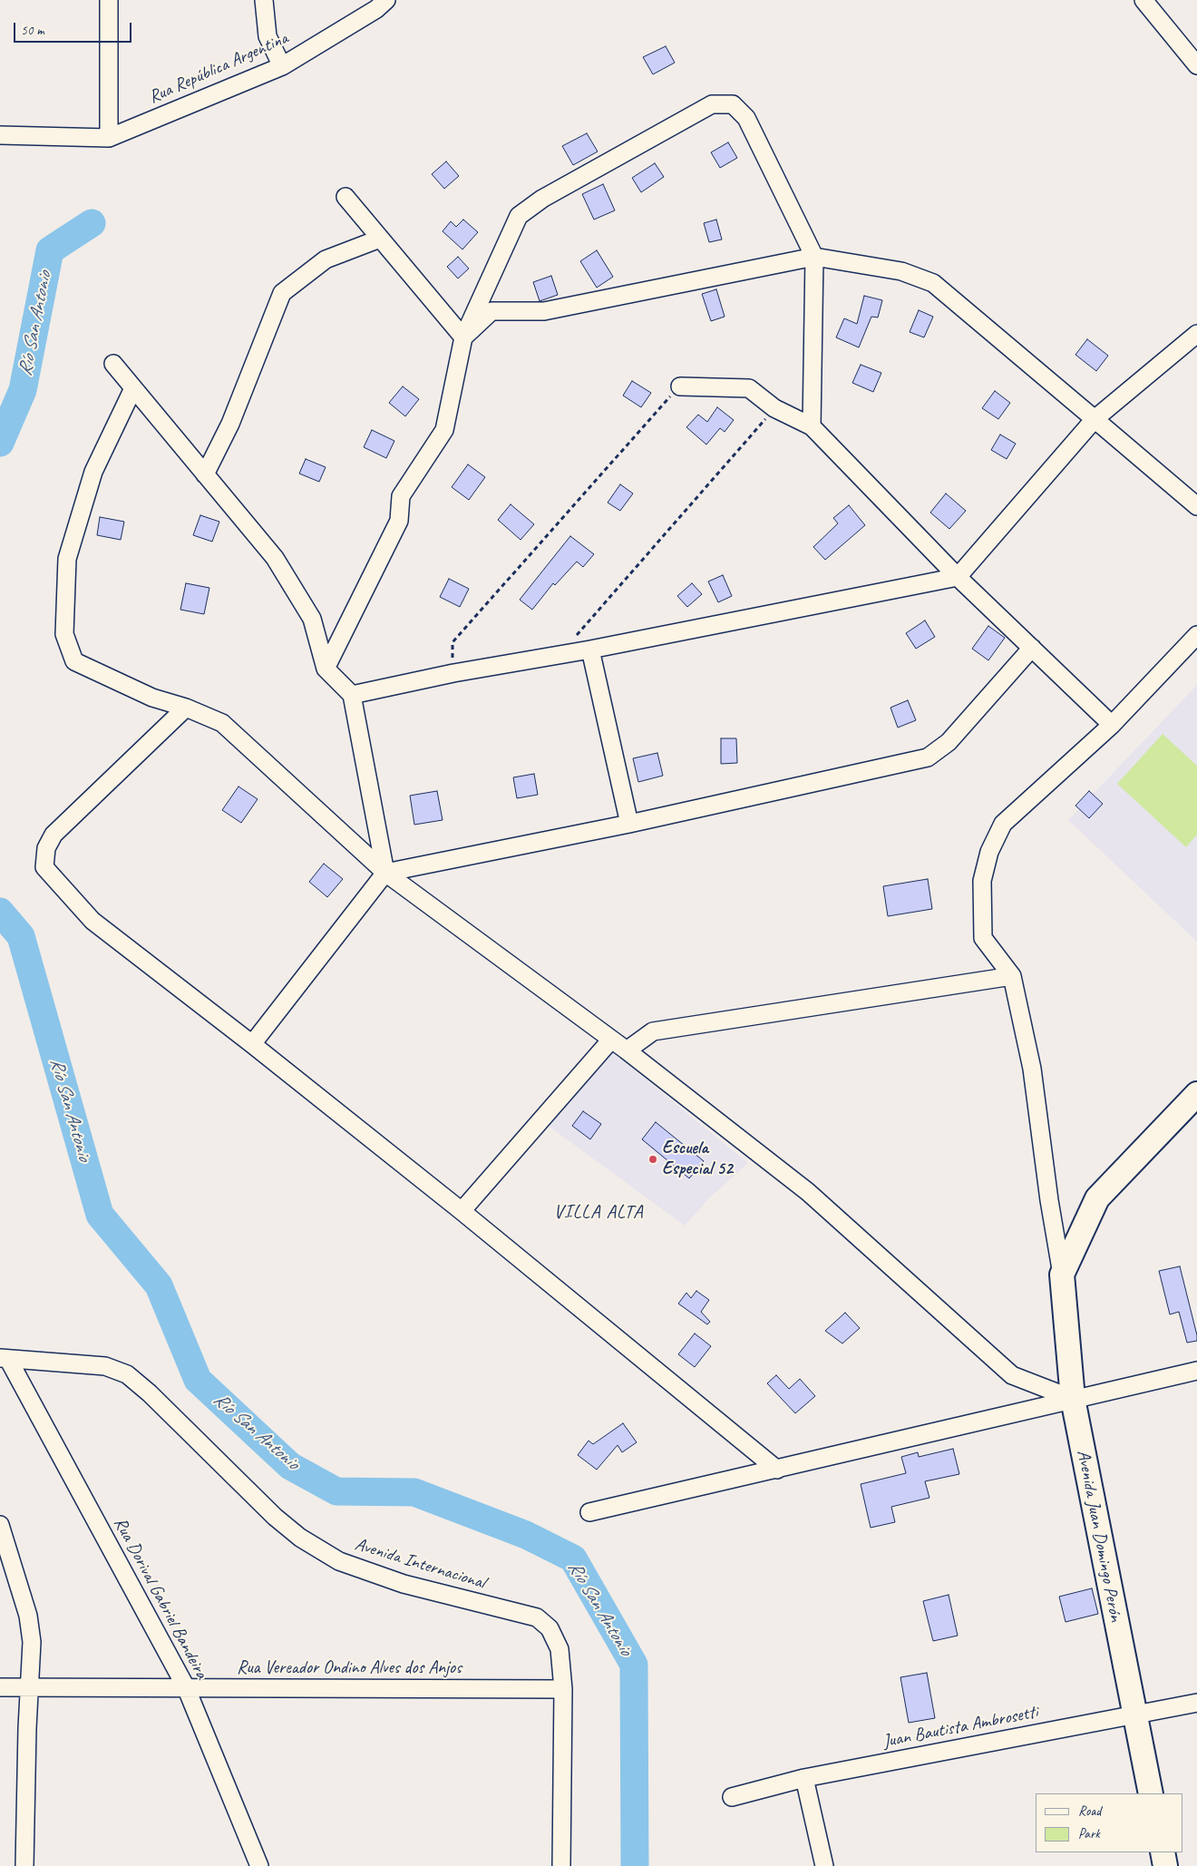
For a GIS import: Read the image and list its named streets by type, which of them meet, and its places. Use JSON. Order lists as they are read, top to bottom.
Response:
{
  "streets": {
    "main road": ["Avenida Juan Domingo Perón"],
    "street": [
      "Rua República Argentina",
      "Avenida Internacional",
      "Rua Dorival Gabriel Bandeira",
      "Rua Vereador Ondino Alves dos Anjos",
      "Juan Bautista Ambrosetti"
    ]
  },
  "crossings": [
    ["Avenida Juan Domingo Perón", "Juan Bautista Ambrosetti"],
    ["Avenida Internacional", "Rua Dorival Gabriel Bandeira"],
    ["Avenida Internacional", "Rua Vereador Ondino Alves dos Anjos"],
    ["Rua Dorival Gabriel Bandeira", "Rua Vereador Ondino Alves dos Anjos"]
  ],
  "districts": ["VILLA ALTA"],
  "water": ["Río San Antonio"],
  "places": ["Escuela Especial 52"],
  "legend": ["Road", "Park"],
  "scale_bar": "50 m"
}
